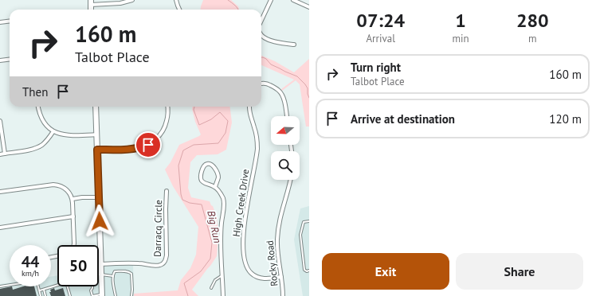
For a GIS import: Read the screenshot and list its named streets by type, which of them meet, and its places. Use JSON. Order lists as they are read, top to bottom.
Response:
{
  "streets": {
    "street": ["High Creek Drive", "Darracq Circle", "Rocky Road"]
  },
  "crossings": [
    ["High Creek Drive", "Rocky Road"]
  ],
  "water": ["Big Run"],
  "north": "left",
  "page": {
    "eta": [
      "07:24",
      "Arrival",
      "1",
      "min",
      "280",
      "m"
    ],
    "turn": ["160 m", "Talbot Place"],
    "list": [
      {
        "name": "Turn right",
        "note": "Talbot Place",
        "value": "160 m"
      },
      {
        "name": "Arrive at destination",
        "value": "120 m"
      }
    ],
    "then": "Then",
    "speed": "44 km/h",
    "limit": "50",
    "buttons": ["Exit", "Share"]
  }
}
